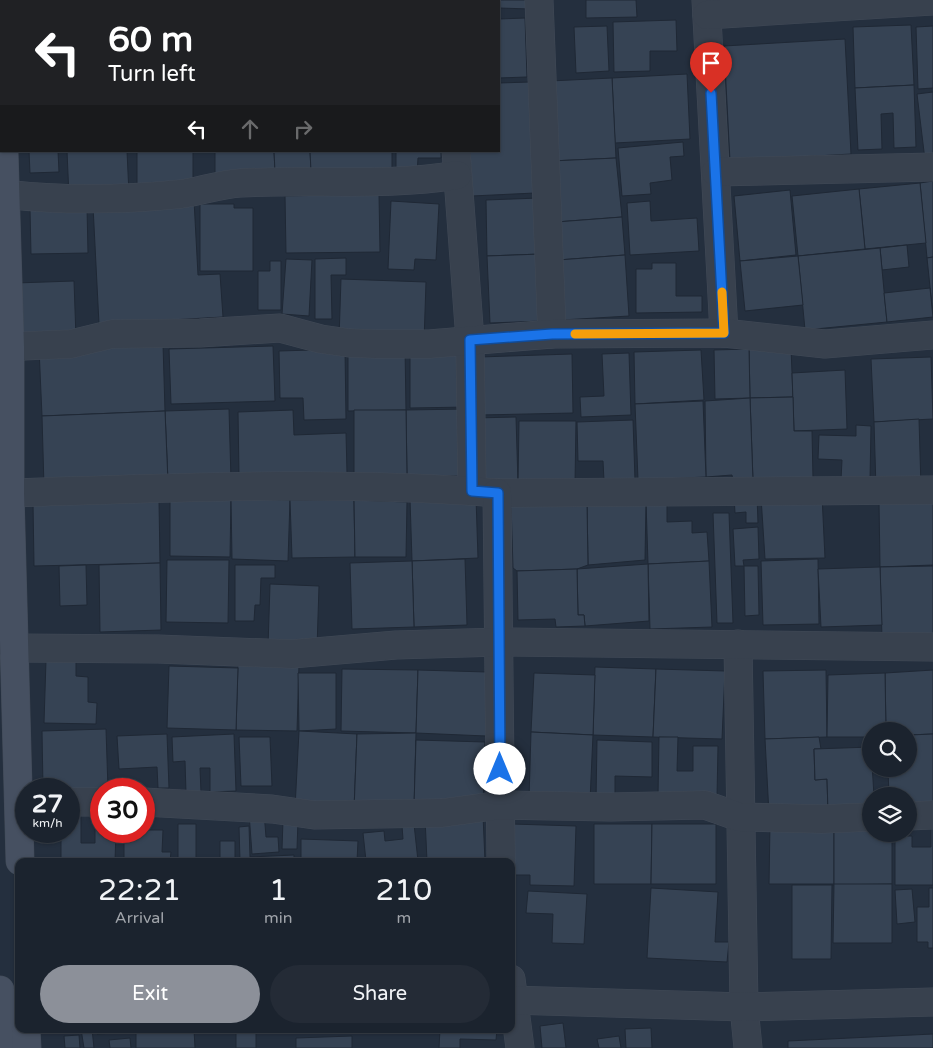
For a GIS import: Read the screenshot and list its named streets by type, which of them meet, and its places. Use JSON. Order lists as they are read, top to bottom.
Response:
{
  "page": {
    "turn": ["60 m", "Turn left"],
    "speed": "27 km/h",
    "limit": "30",
    "eta": [
      "22:21",
      "Arrival",
      "1",
      "min",
      "210",
      "m"
    ],
    "buttons": ["Exit", "Share"]
  }
}
